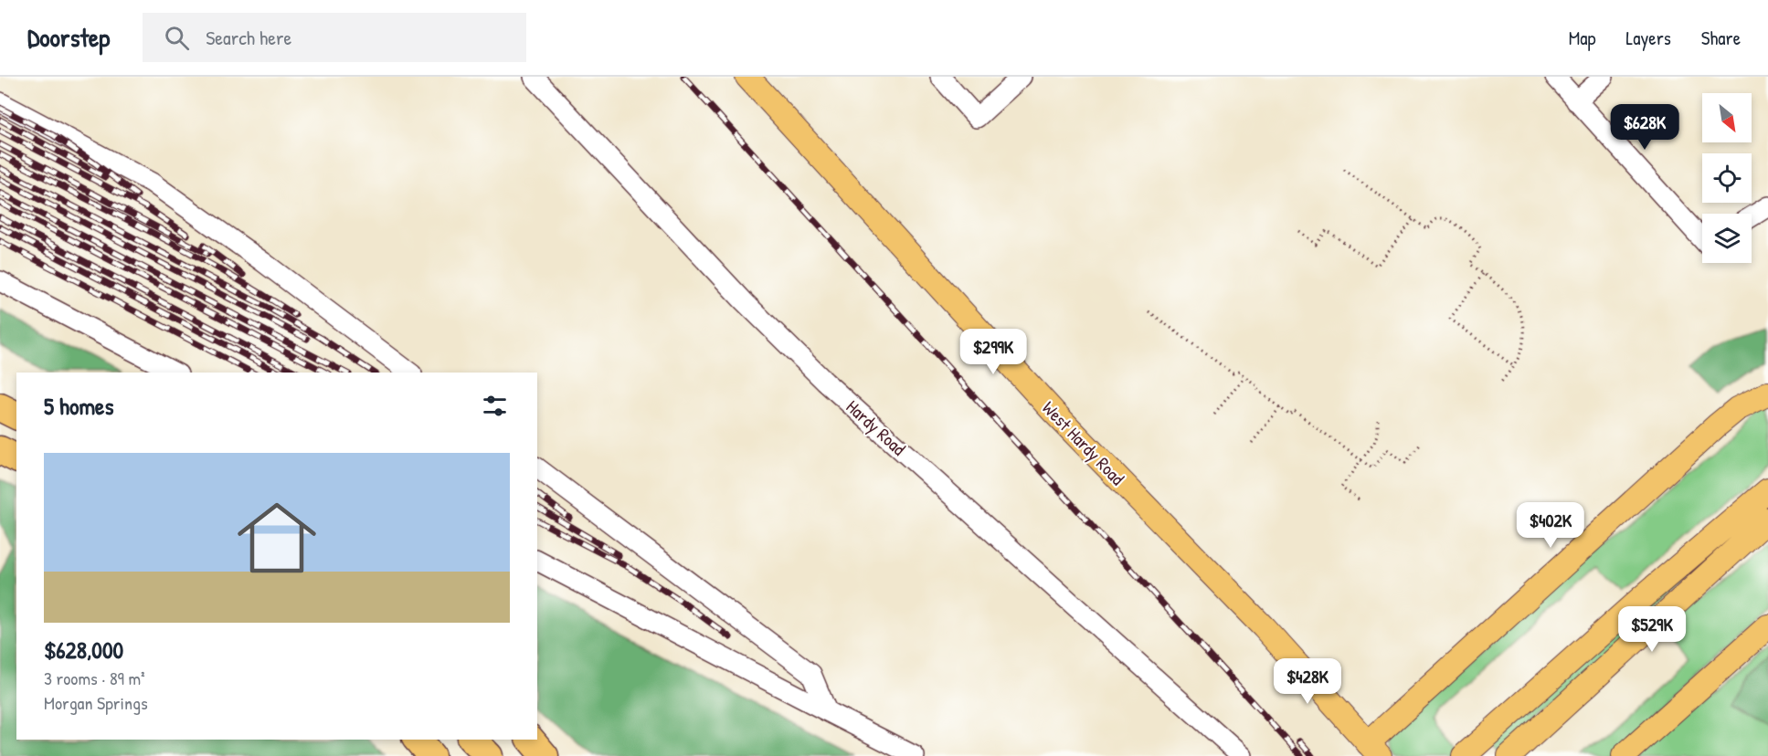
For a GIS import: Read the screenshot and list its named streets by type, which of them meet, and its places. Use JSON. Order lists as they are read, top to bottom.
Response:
{
  "streets": {
    "main road": ["West Hardy Road"],
    "street": ["Hardy Road"]
  },
  "north": "bottom right",
  "page": {
    "header": "Doorstep",
    "search": "Search here",
    "nav": ["Map", "Layers", "Share"],
    "price": [
      "$628K",
      "$299K",
      "$402K",
      "$529K",
      "$428K"
    ],
    "heading": "5 homes",
    "list": [
      {
        "name": "$628,000",
        "note": "3 rooms · 89 m² · Morgan Springs"
      }
    ]
  }
}
